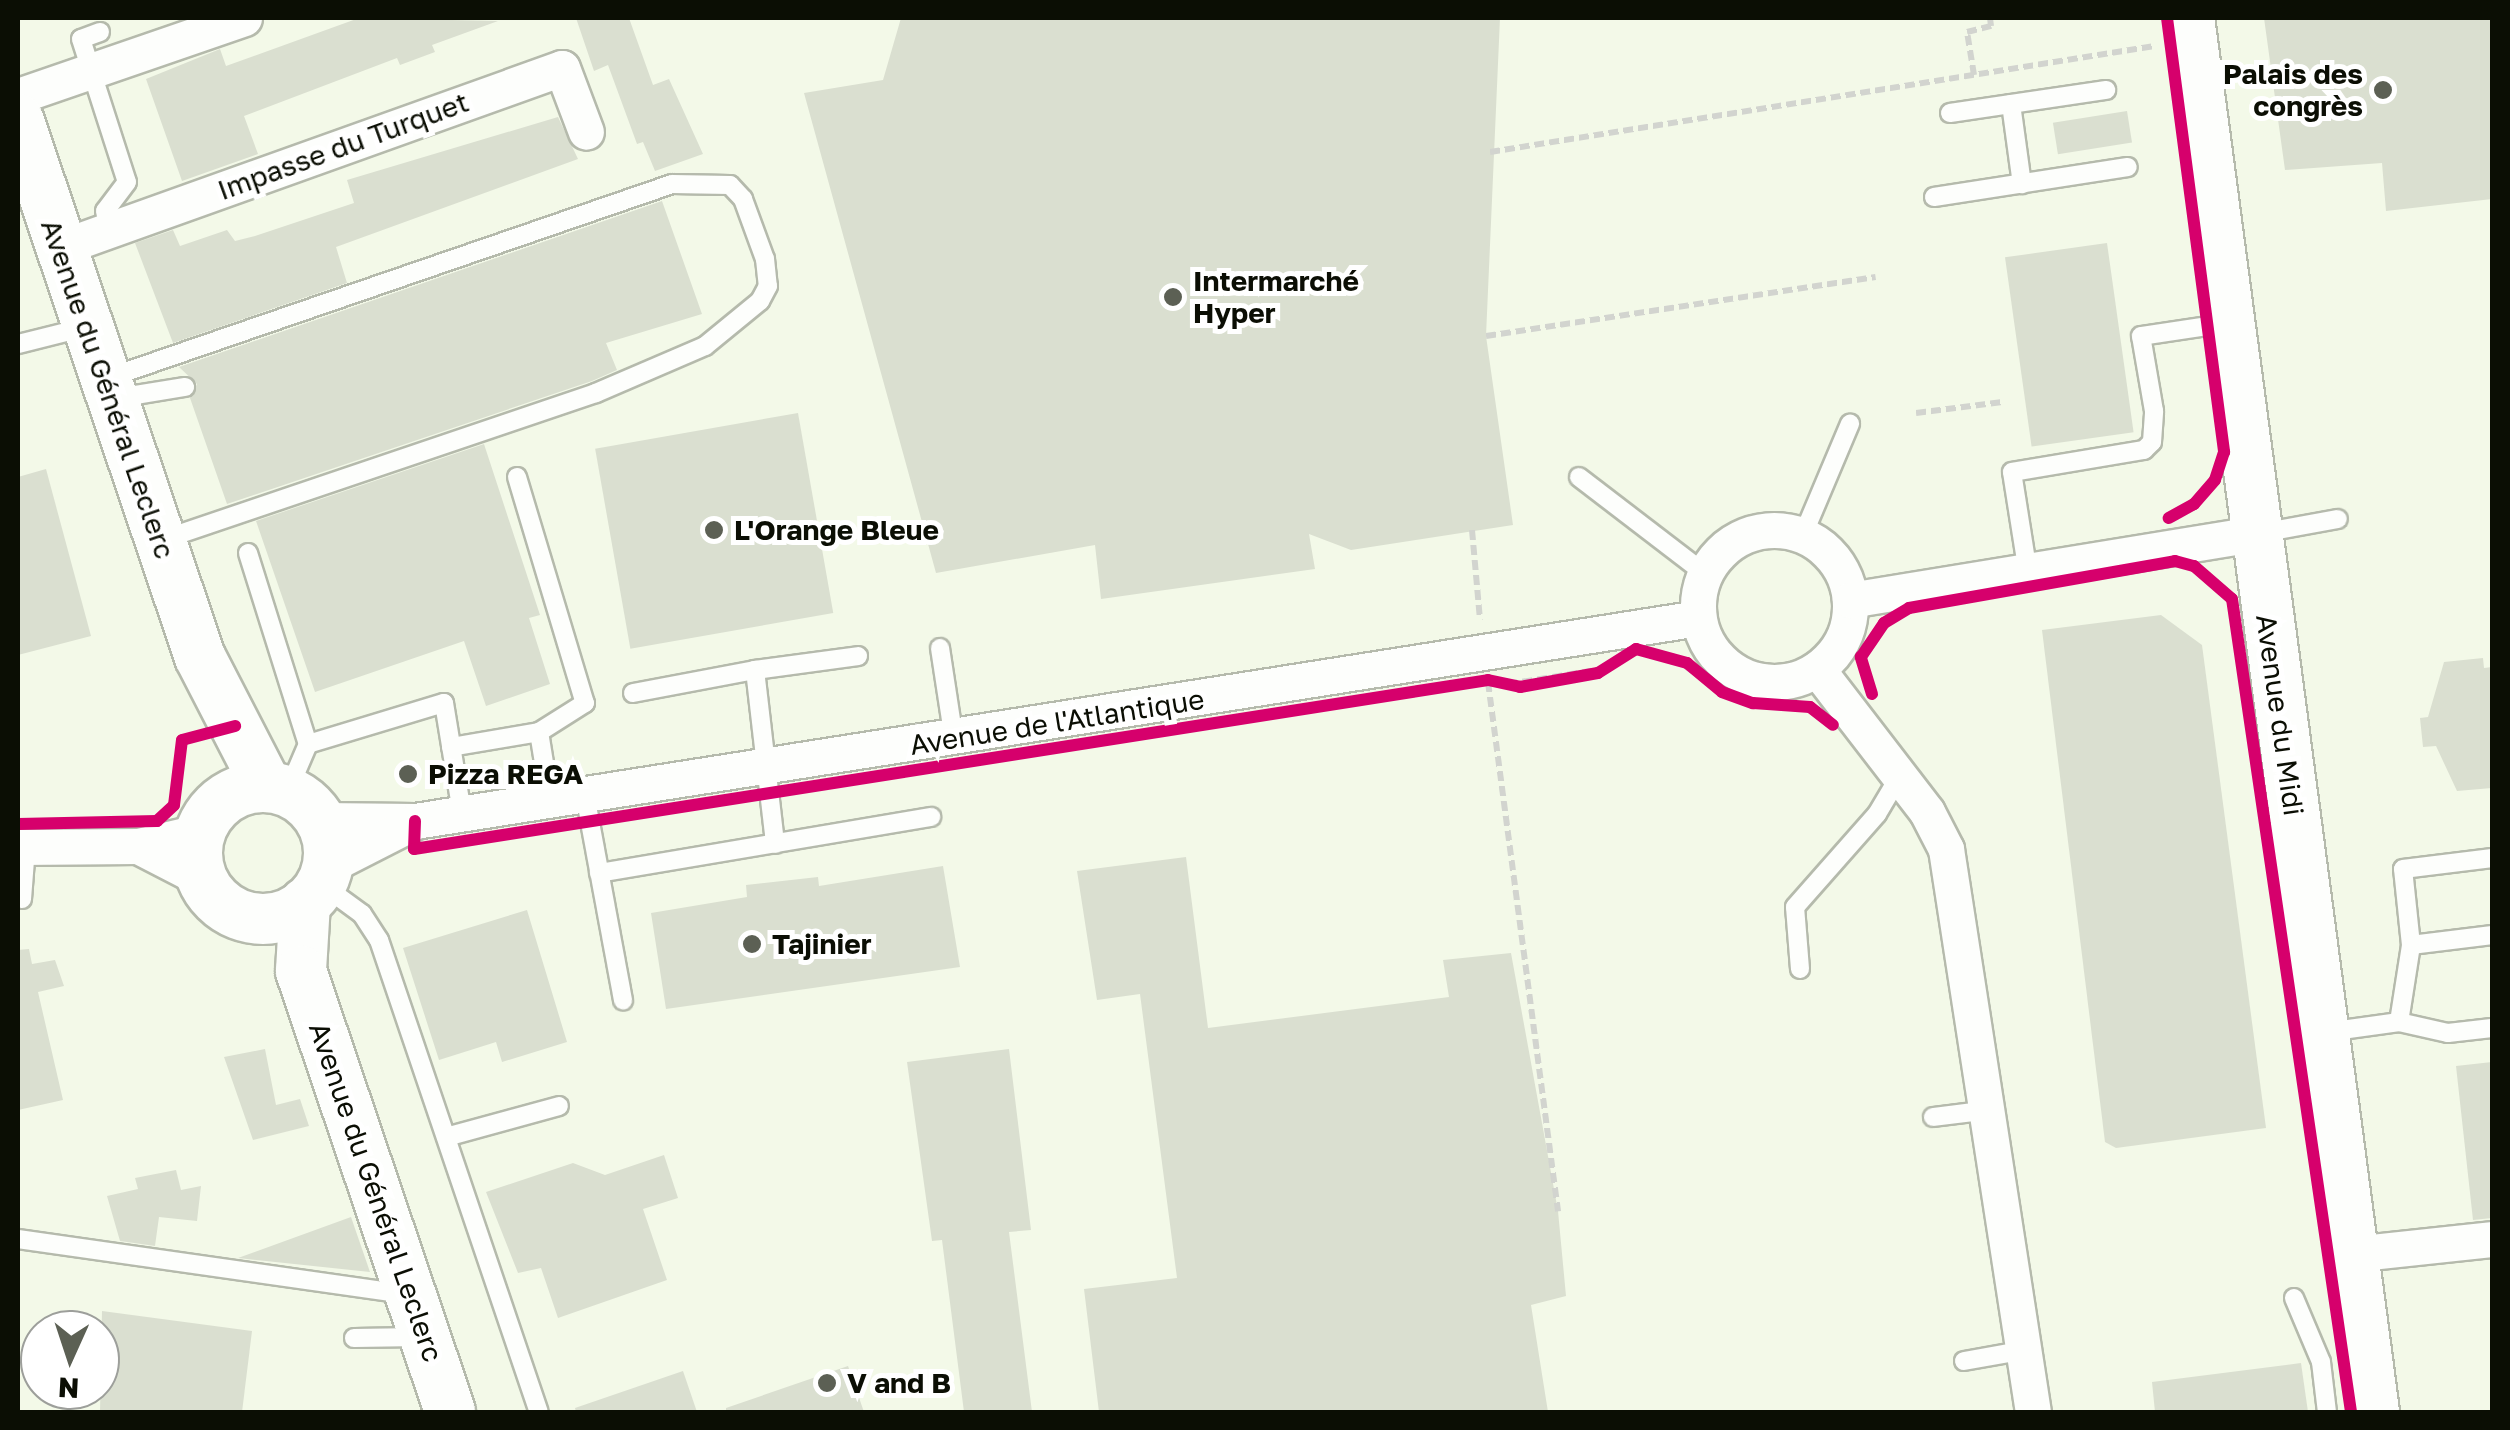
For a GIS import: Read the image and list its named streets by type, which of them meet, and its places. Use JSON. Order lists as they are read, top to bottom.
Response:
{
  "streets": {
    "street": [
      "Impasse du Turquet",
      "Avenue du Général Leclerc",
      "Avenue du Midi",
      "Avenue de l'Atlantique"
    ]
  },
  "crossings": [
    ["Impasse du Turquet", "Avenue du Général Leclerc"],
    ["Avenue du Général Leclerc", "Avenue de l'Atlantique"]
  ],
  "places": [
    "Palais des congrès",
    "Intermarché Hyper",
    "L'Orange Bleue",
    "Pizza REGA",
    "Tajinier",
    "V and B"
  ],
  "north": "bottom"
}
